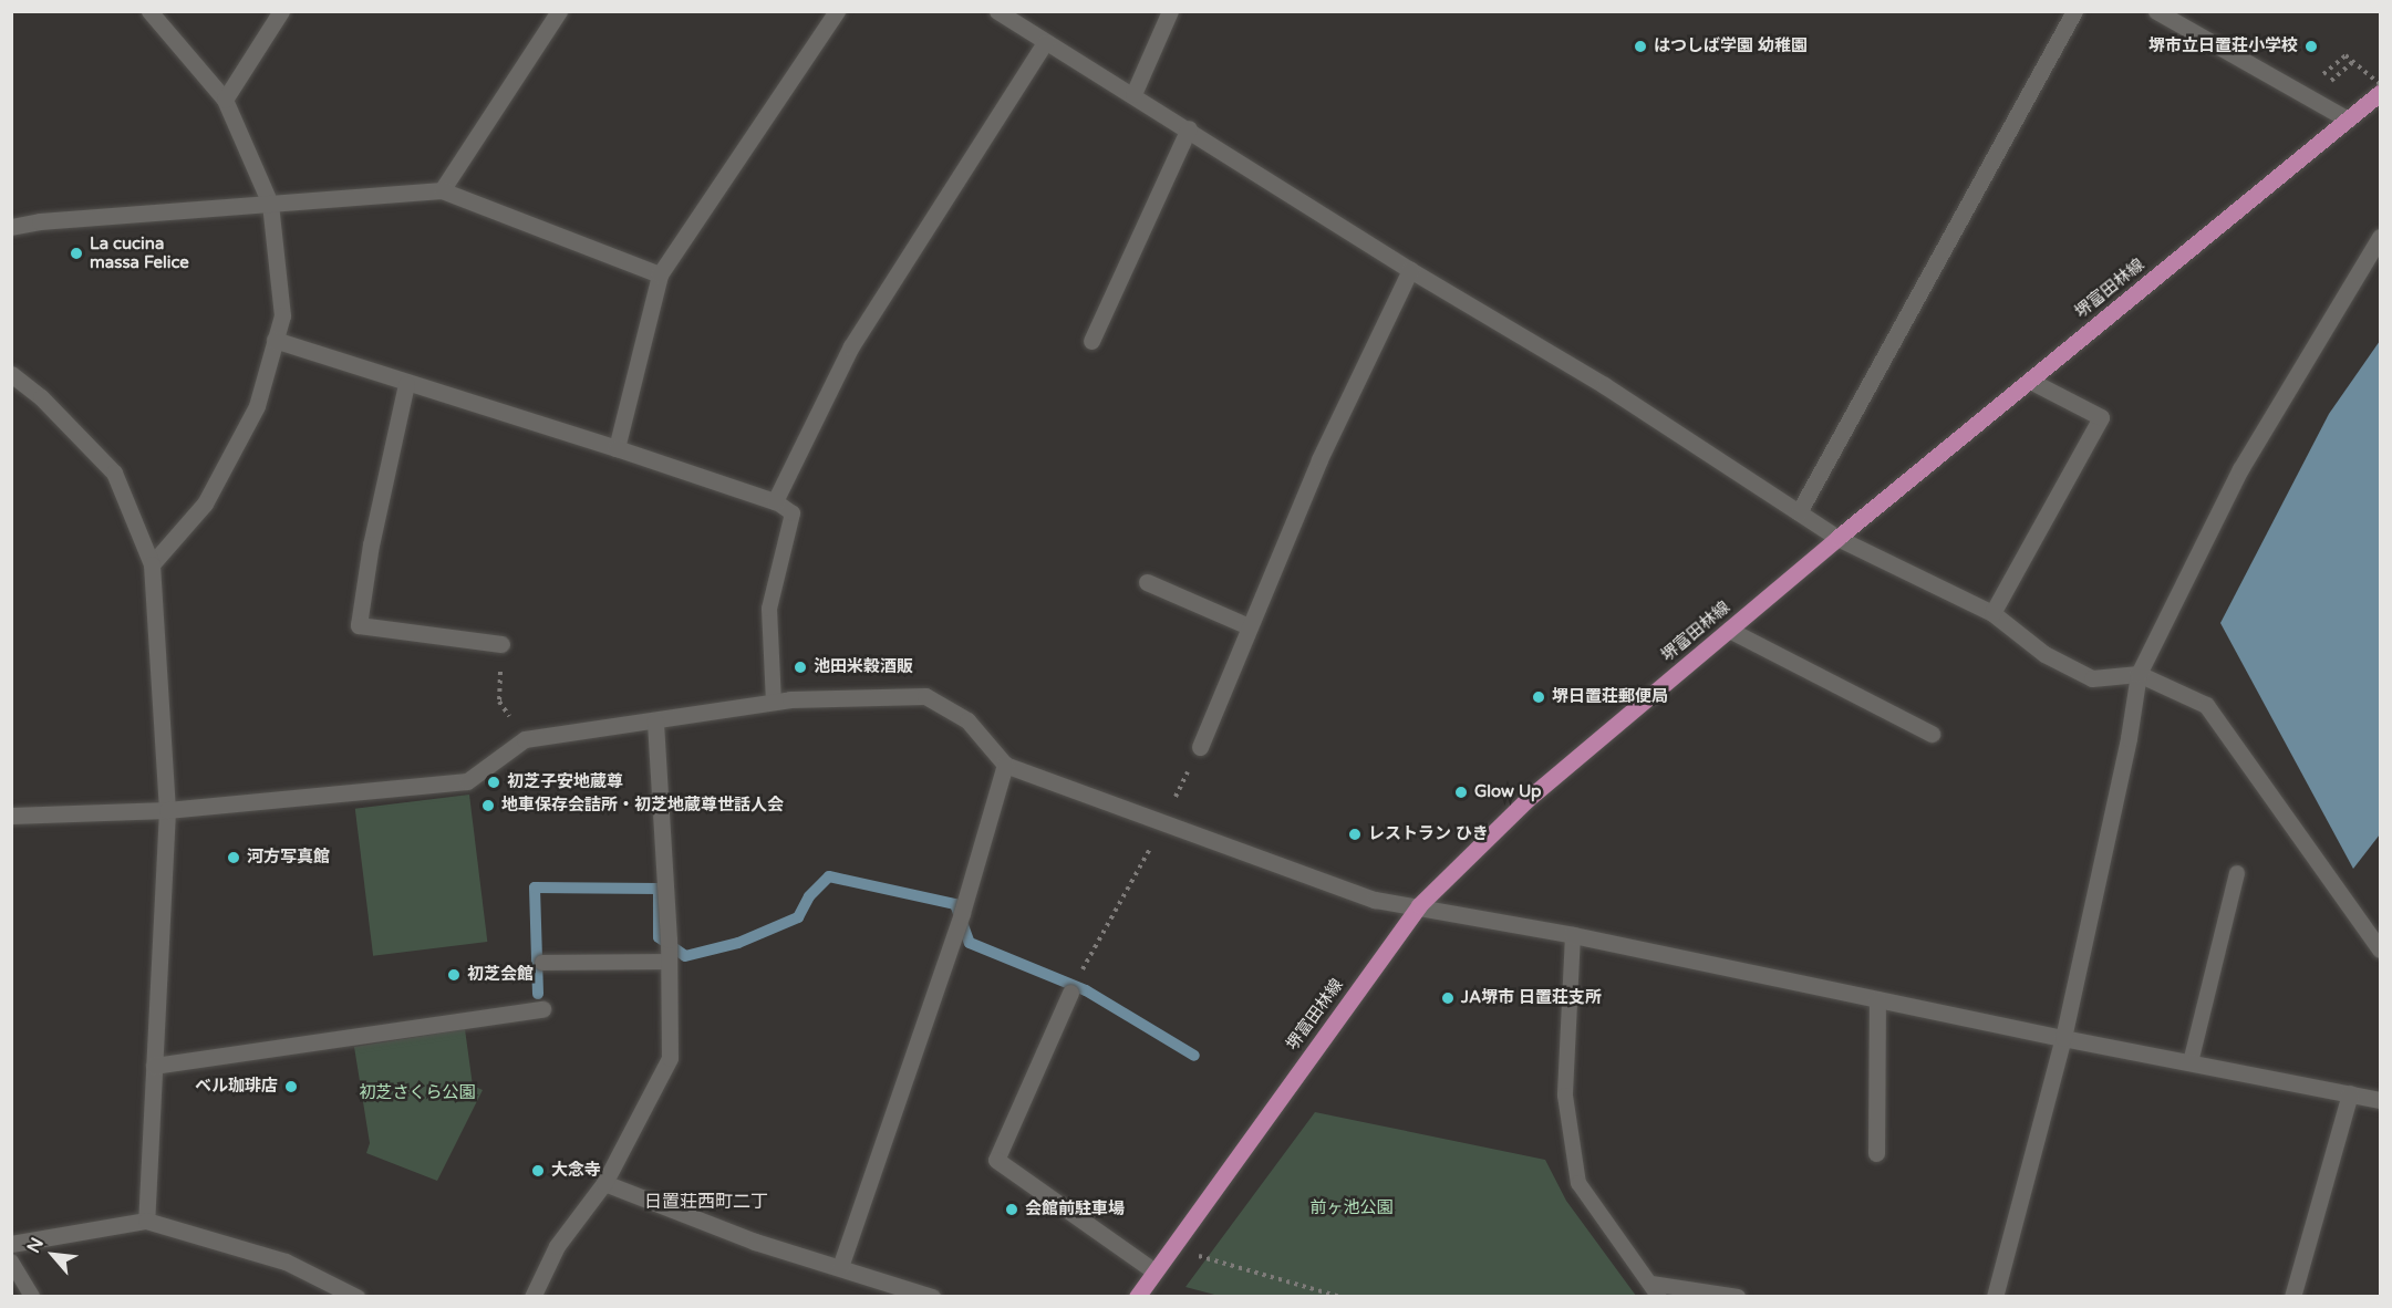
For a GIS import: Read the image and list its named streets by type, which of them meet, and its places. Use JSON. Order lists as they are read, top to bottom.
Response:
{
  "streets": {
    "main road": ["堺富田林線"]
  },
  "districts": ["日置荘西町二丁"],
  "parks": ["初芝さくら公園", "前ヶ池公園"],
  "places": [
    "はつしば学園 幼稚園",
    "堺市立日置荘小学校",
    "La cucina massa Felice",
    "池田米穀酒販",
    "堺日置荘郵便局",
    "初芝子安地蔵尊",
    "Glow Up",
    "地車保存会詰所・初芝地蔵尊世話人会",
    "レストラン ひき",
    "河方写真館",
    "初芝会館",
    "JA堺市 日置荘支所",
    "ベル珈琲店",
    "大念寺",
    "会館前駐車場"
  ],
  "north": "top left"
}
